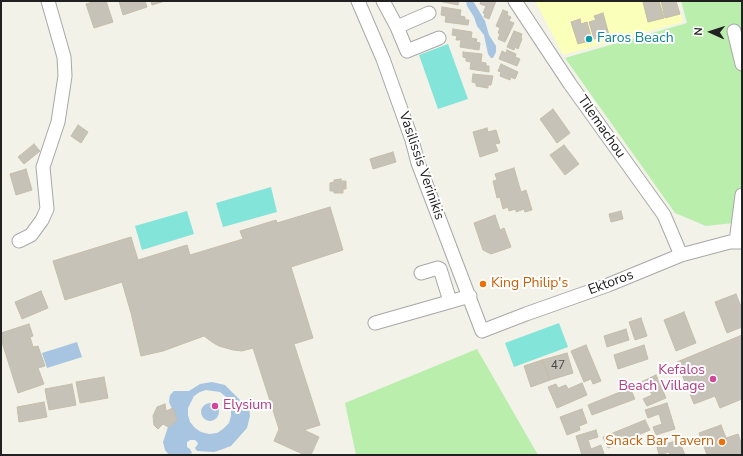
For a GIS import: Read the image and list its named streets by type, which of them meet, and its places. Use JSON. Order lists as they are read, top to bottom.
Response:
{
  "streets": {
    "street": ["Tilemachou", "Vasilissis Verinikis", "Ektoros"]
  },
  "crossings": [
    ["Tilemachou", "Ektoros"],
    ["Vasilissis Verinikis", "Ektoros"]
  ],
  "places": [
    "Faros Beach",
    "King Philip's",
    "Kefalos Beach Village",
    "Elysium",
    "Snack Bar Tavern"
  ],
  "house_numbers": ["47"],
  "north": "left"
}
